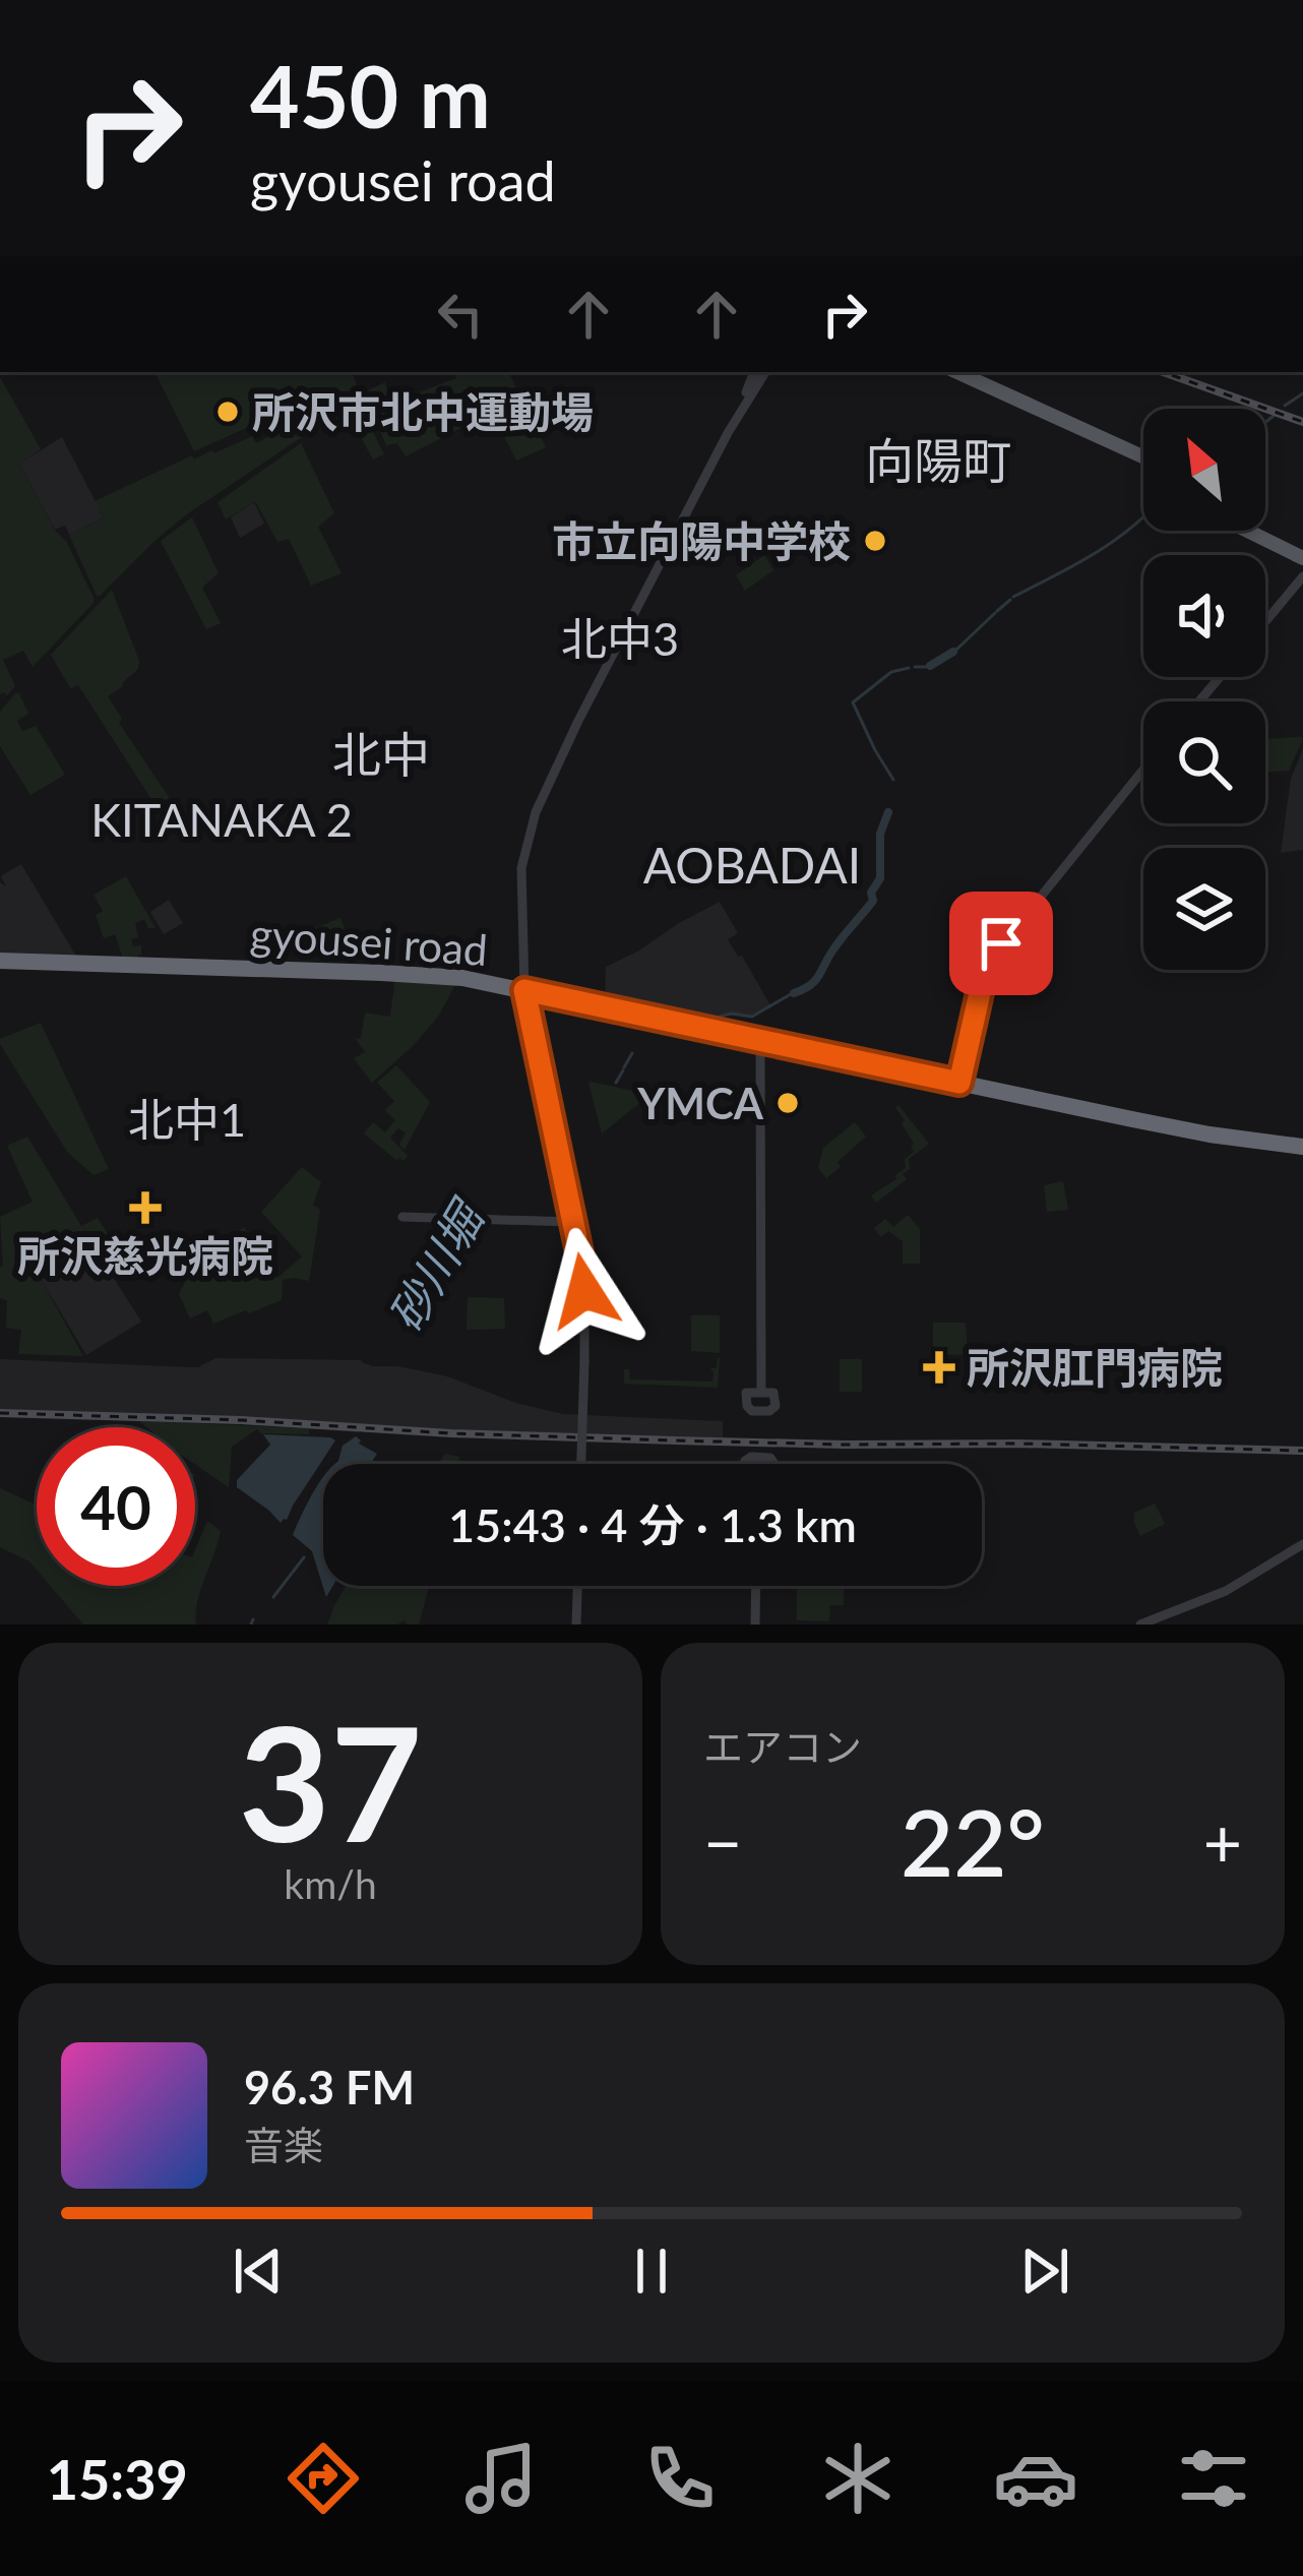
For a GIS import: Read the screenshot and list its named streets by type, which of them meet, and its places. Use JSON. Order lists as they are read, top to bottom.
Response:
{
  "streets": {
    "highway": ["gyousei road"]
  },
  "districts": [
    "向陽町",
    "北中3",
    "北中",
    "KITANAKA 2",
    "AOBADAI",
    "北中1"
  ],
  "water": ["砂川堀"],
  "places": {
    "other": ["所沢市北中運動場", "市立向陽中学校", "YMCA"],
    "health": ["所沢慈光病院", "所沢肛門病院"]
  },
  "north": "top left",
  "page": {
    "turn": ["450 m", "gyousei road"],
    "limit": "40",
    "trip": "15:43 · 4 分 · 1.3 km",
    "tile": [
      ["37", "km/h"],
      "エアコン"
    ],
    "heat": ["−", "22°", "+"],
    "song": ["96.3 FM", "音楽"],
    "tabs": "15:39"
  }
}
